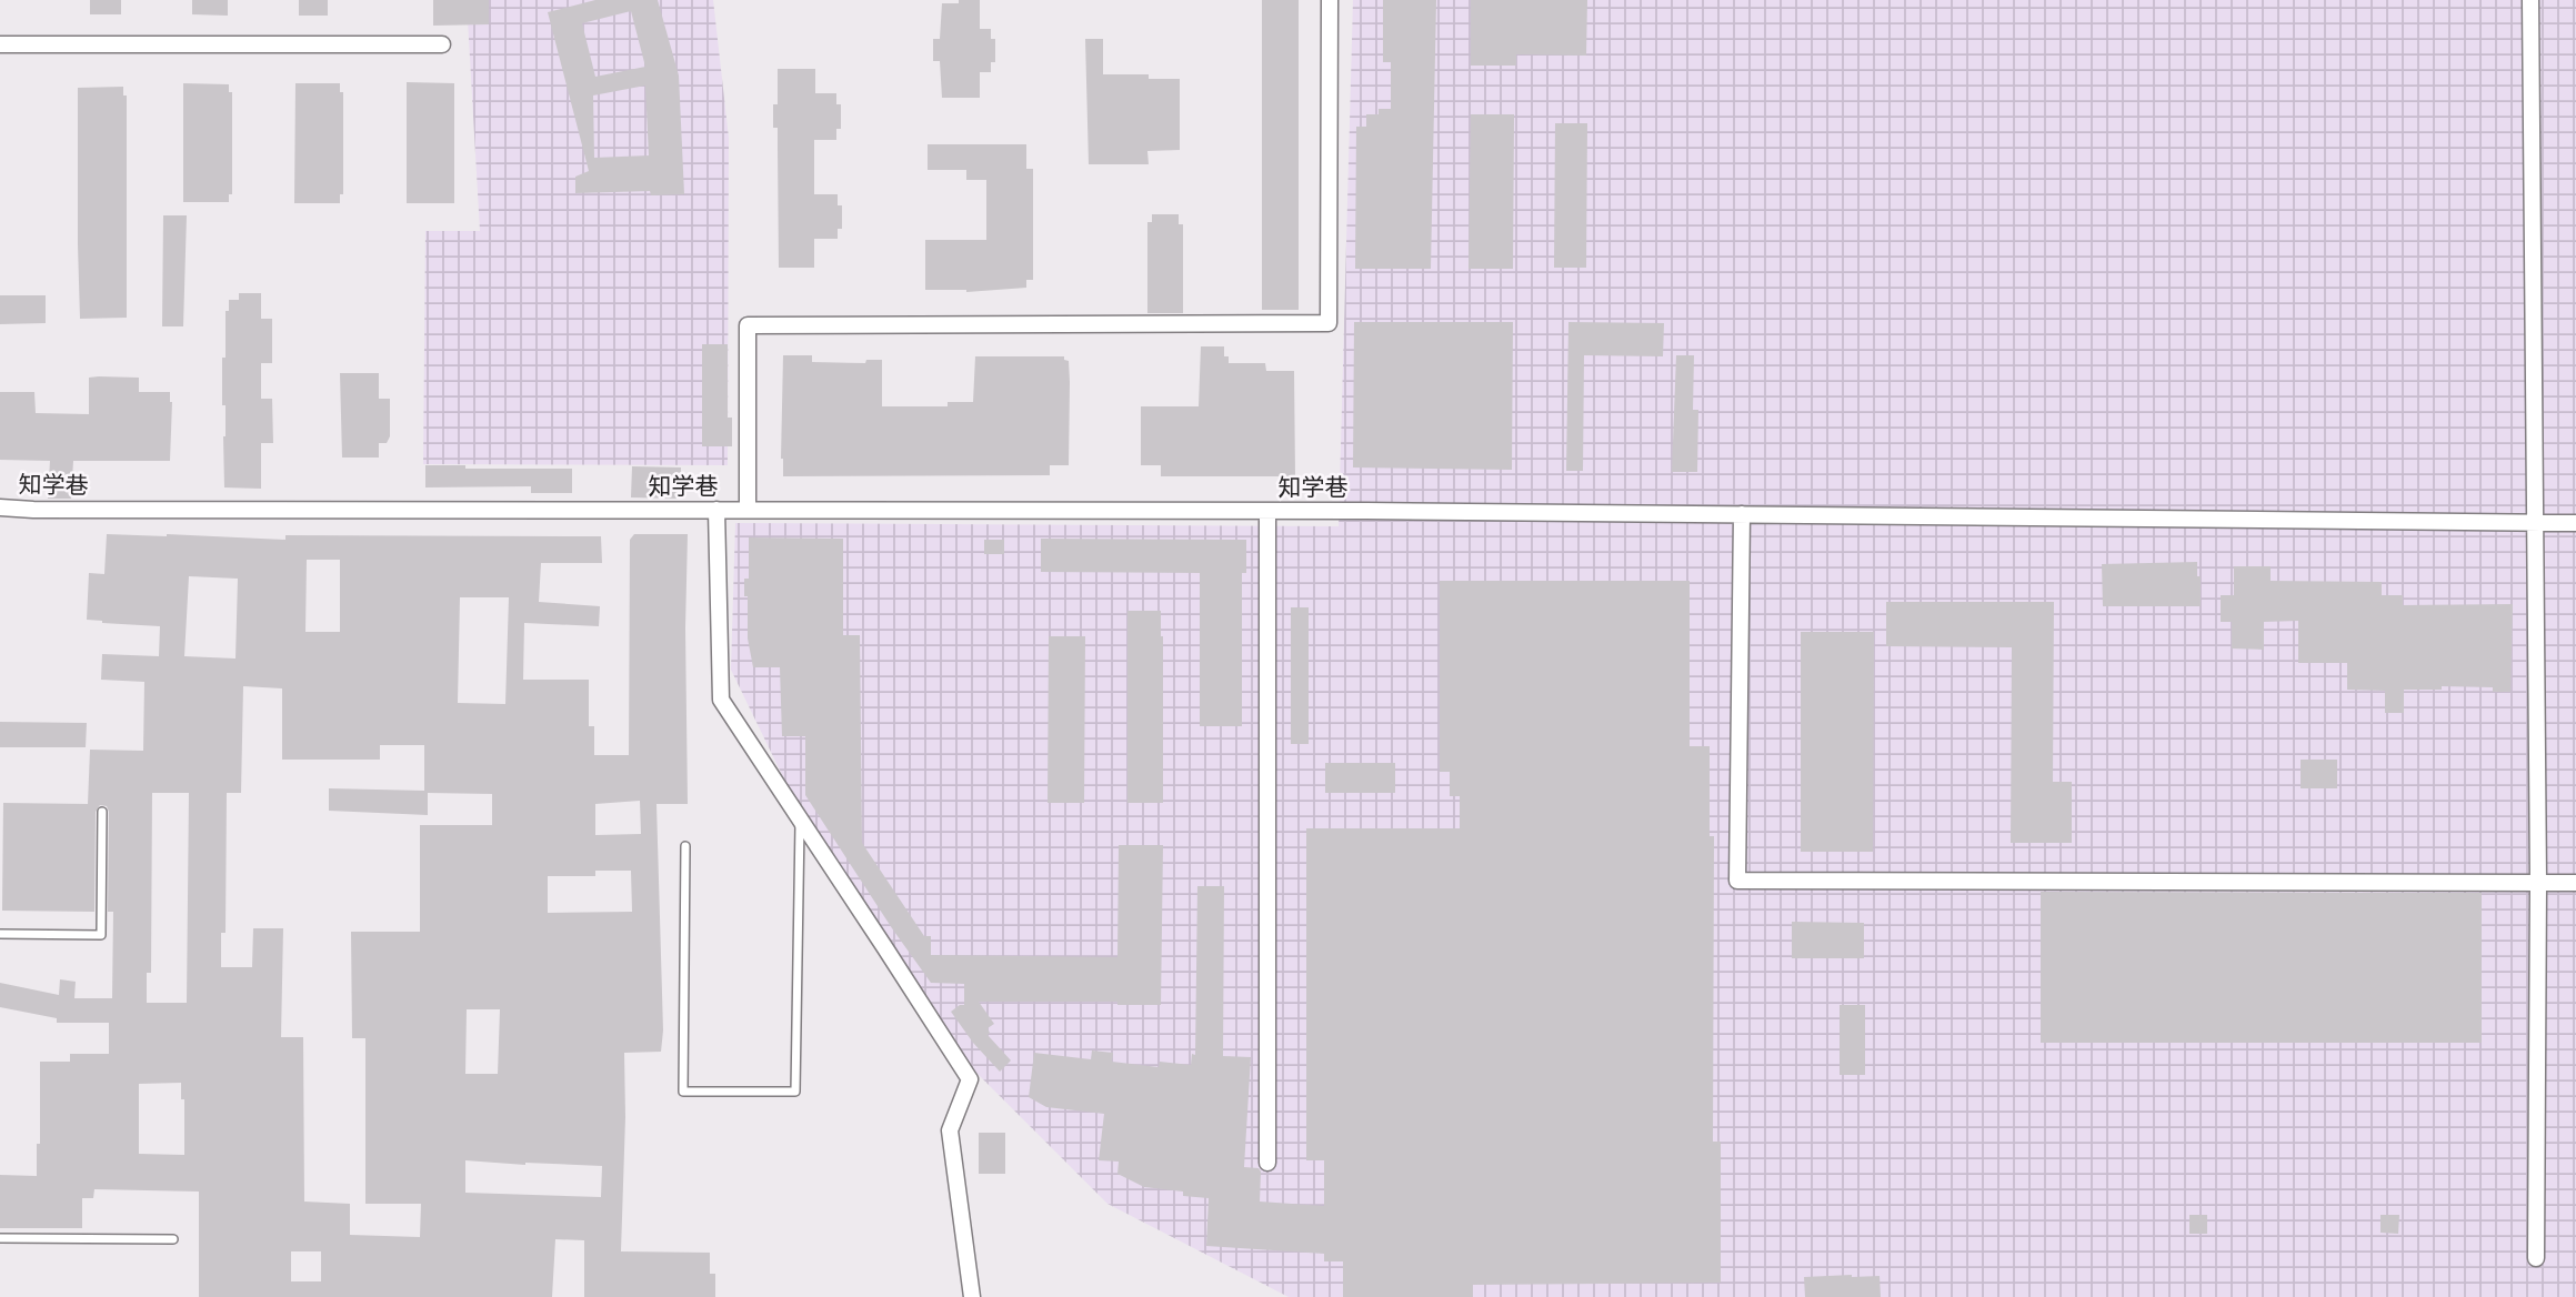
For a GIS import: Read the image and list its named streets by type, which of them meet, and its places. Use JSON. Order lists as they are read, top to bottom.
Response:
{
  "streets": {
    "street": ["知学巷"]
  }
}
